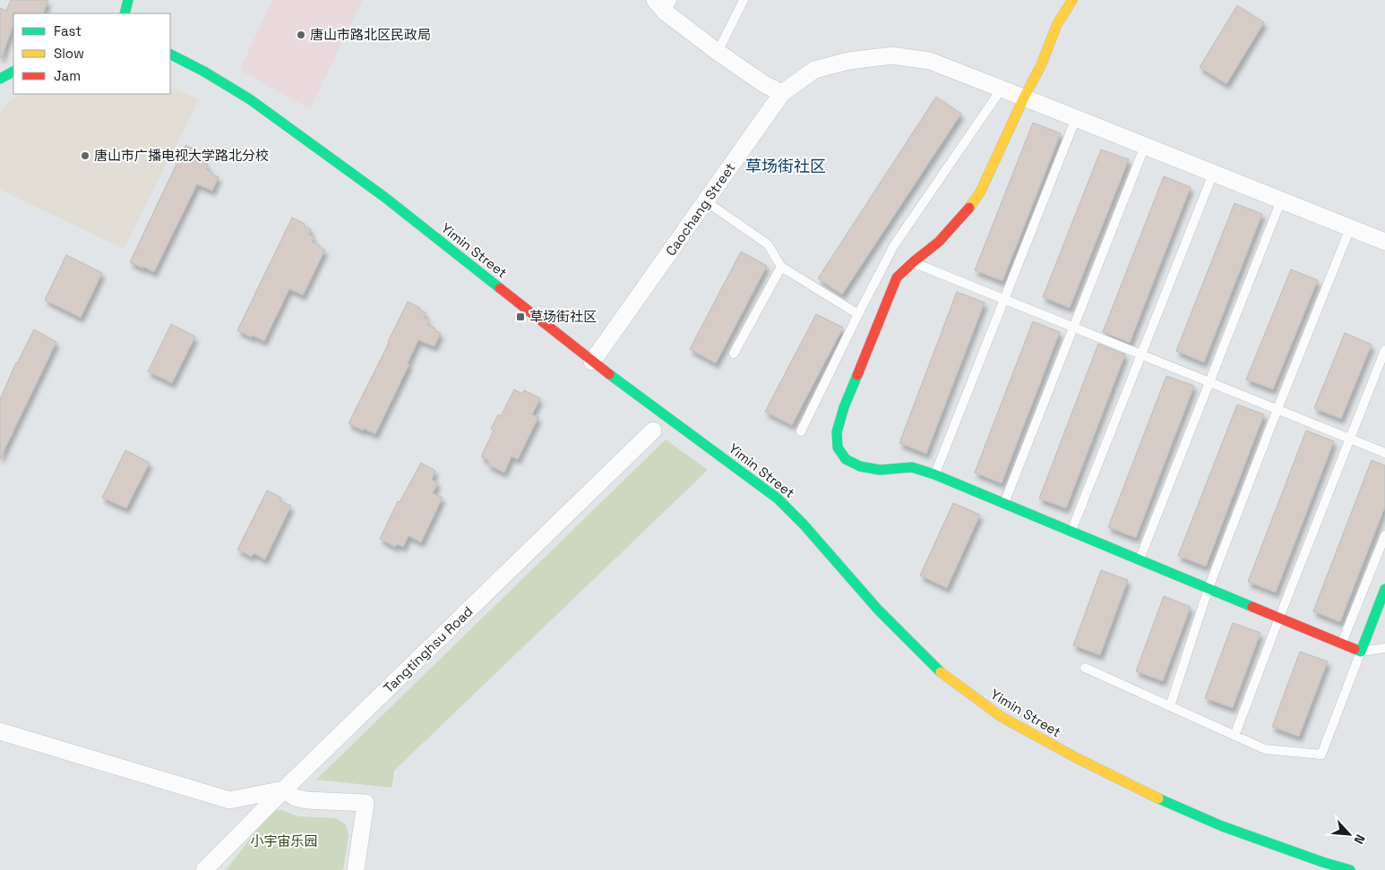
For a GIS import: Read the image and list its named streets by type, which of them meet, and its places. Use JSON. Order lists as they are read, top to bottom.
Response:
{
  "streets": {
    "street": ["Caochang Street", "Yimin Street", "Tangtinghsu Road"]
  },
  "crossings": [
    ["Caochang Street", "Yimin Street"]
  ],
  "districts": ["草场街社区"],
  "parks": ["小宇宙乐园"],
  "places": {
    "other": ["唐山市路北区民政局", "唐山市广播电视大学路北分校"],
    "transit": ["草场街社区"]
  },
  "legend": ["Fast", "Slow", "Jam"],
  "north": "bottom right"
}
